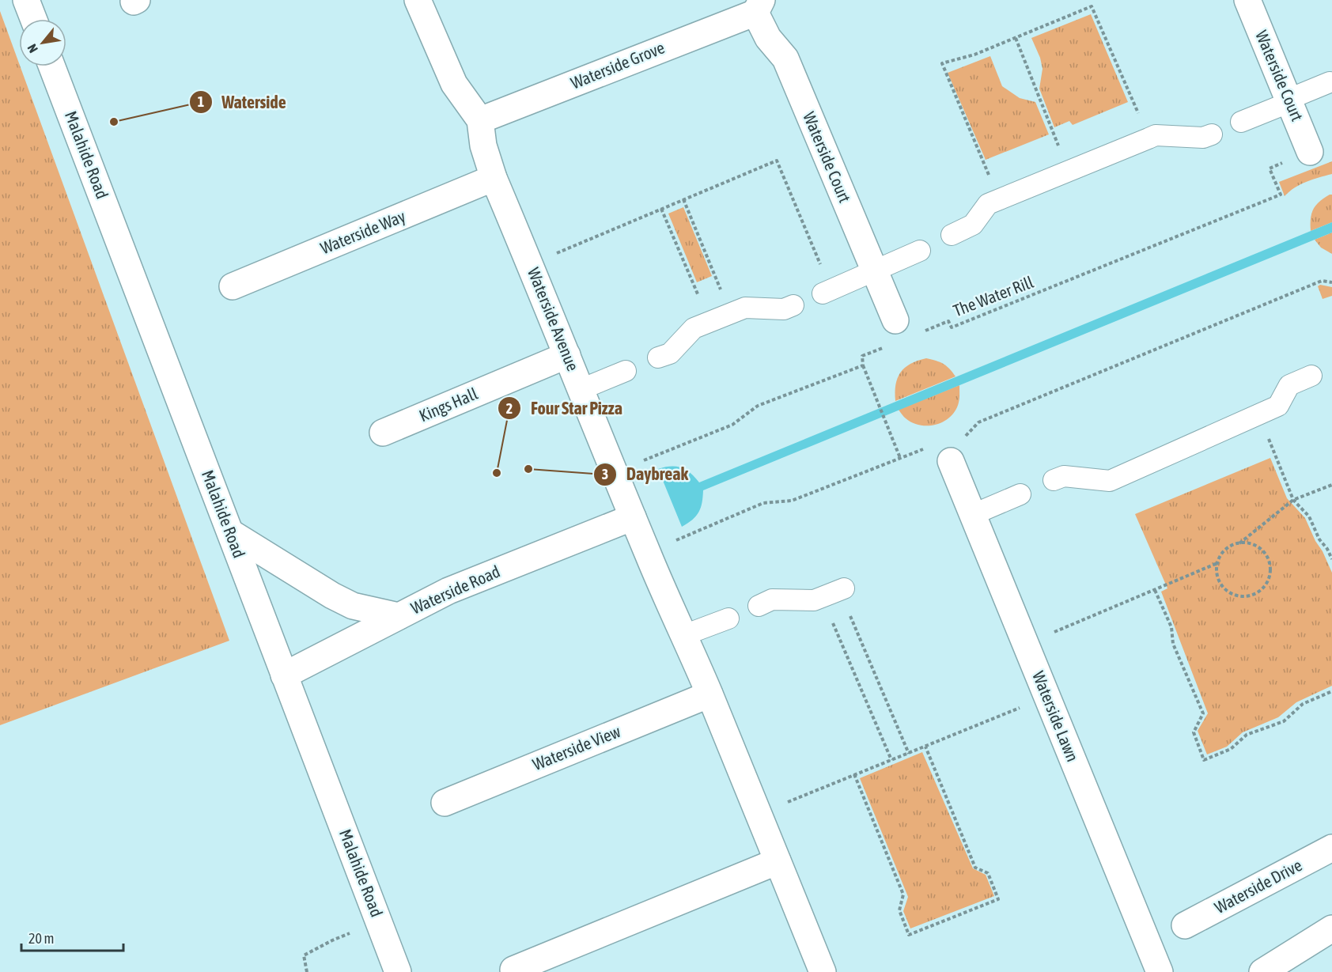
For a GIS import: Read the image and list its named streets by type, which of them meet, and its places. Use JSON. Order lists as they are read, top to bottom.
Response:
{
  "streets": {
    "street": [
      "Waterside Grove",
      "Waterside Court",
      "Malahide Road",
      "Waterside Way",
      "Waterside Avenue",
      "Kings Hall",
      "Waterside Road",
      "Waterside Lawn",
      "Waterside View",
      "Waterside Drive"
    ],
    "path": ["The Water Rill"]
  },
  "crossings": [
    ["Waterside Grove", "Waterside Court"],
    ["Waterside Grove", "Waterside Avenue"],
    ["Waterside Court", "The Water Rill"],
    ["Malahide Road", "Waterside Road"],
    ["Waterside Way", "Waterside Avenue"],
    ["Waterside Avenue", "Kings Hall"],
    ["Waterside Avenue", "Waterside Road"]
  ],
  "places": ["Waterside", "Daybreak", "Four Star Pizza"],
  "scale_bar": "20 m",
  "north": "bottom left"
}
